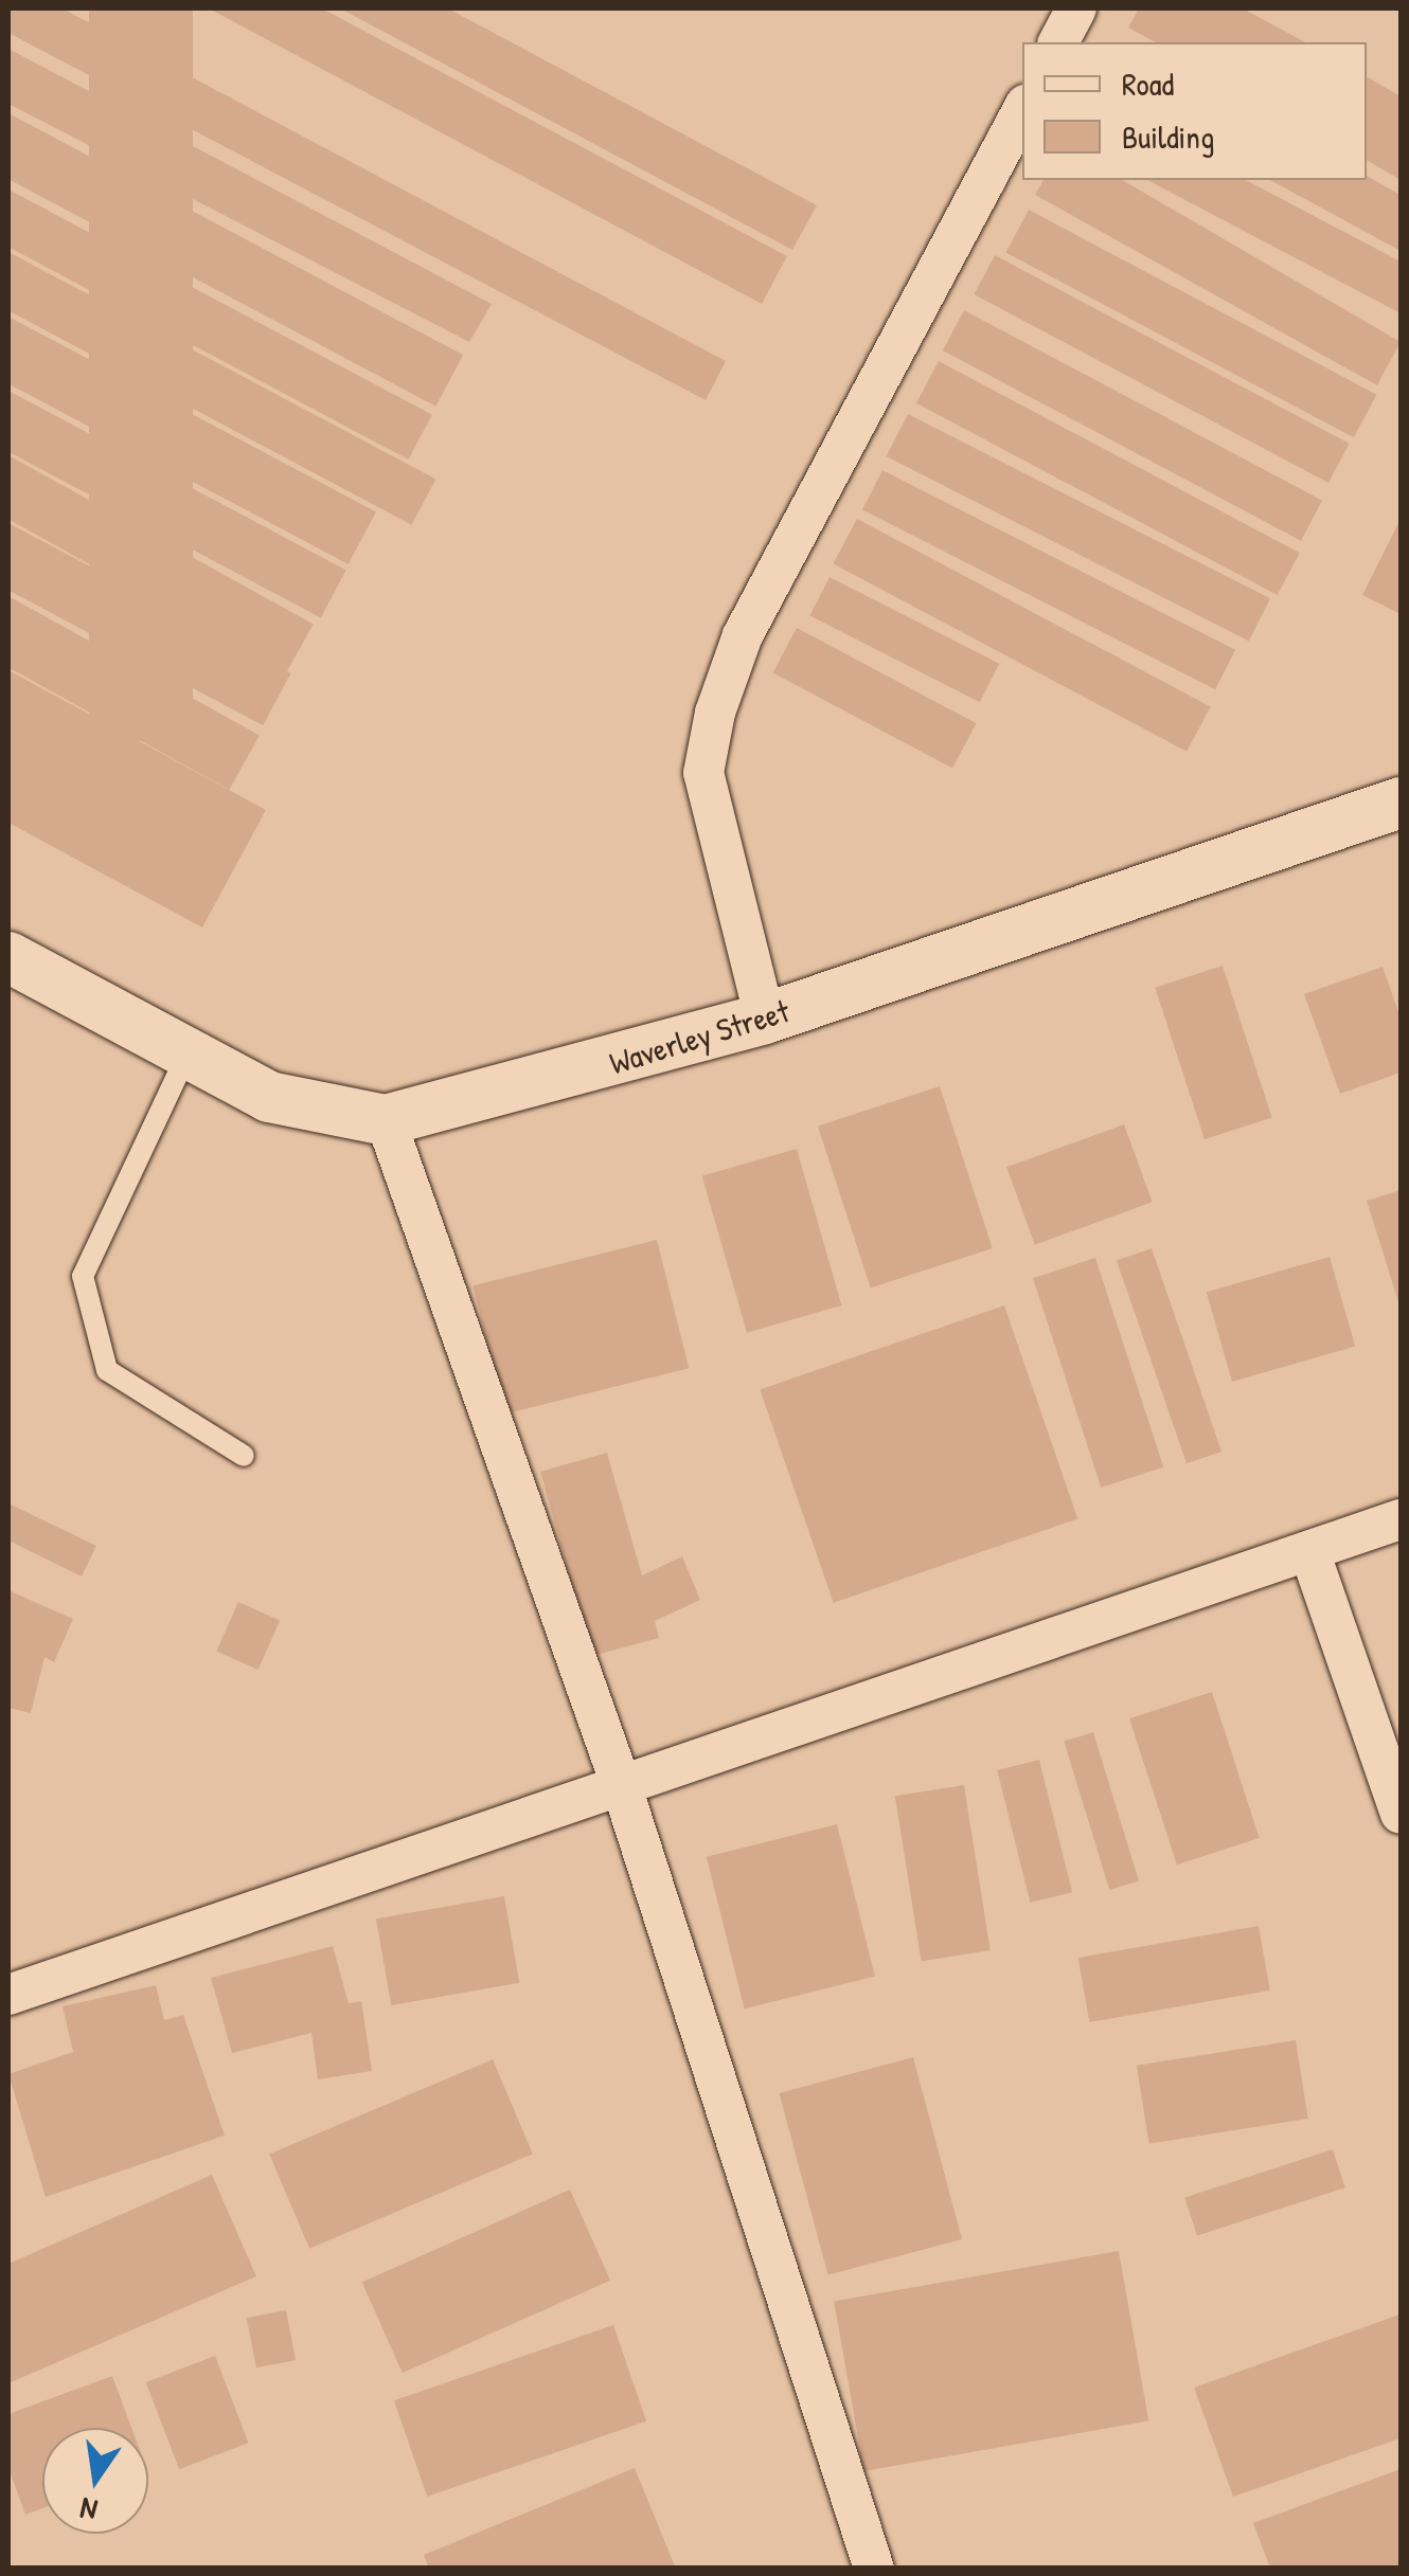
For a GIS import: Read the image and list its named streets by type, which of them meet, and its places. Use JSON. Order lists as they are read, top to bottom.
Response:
{
  "streets": {
    "street": ["Waverley Street"]
  },
  "legend": ["Road", "Building"],
  "north": "bottom"
}
